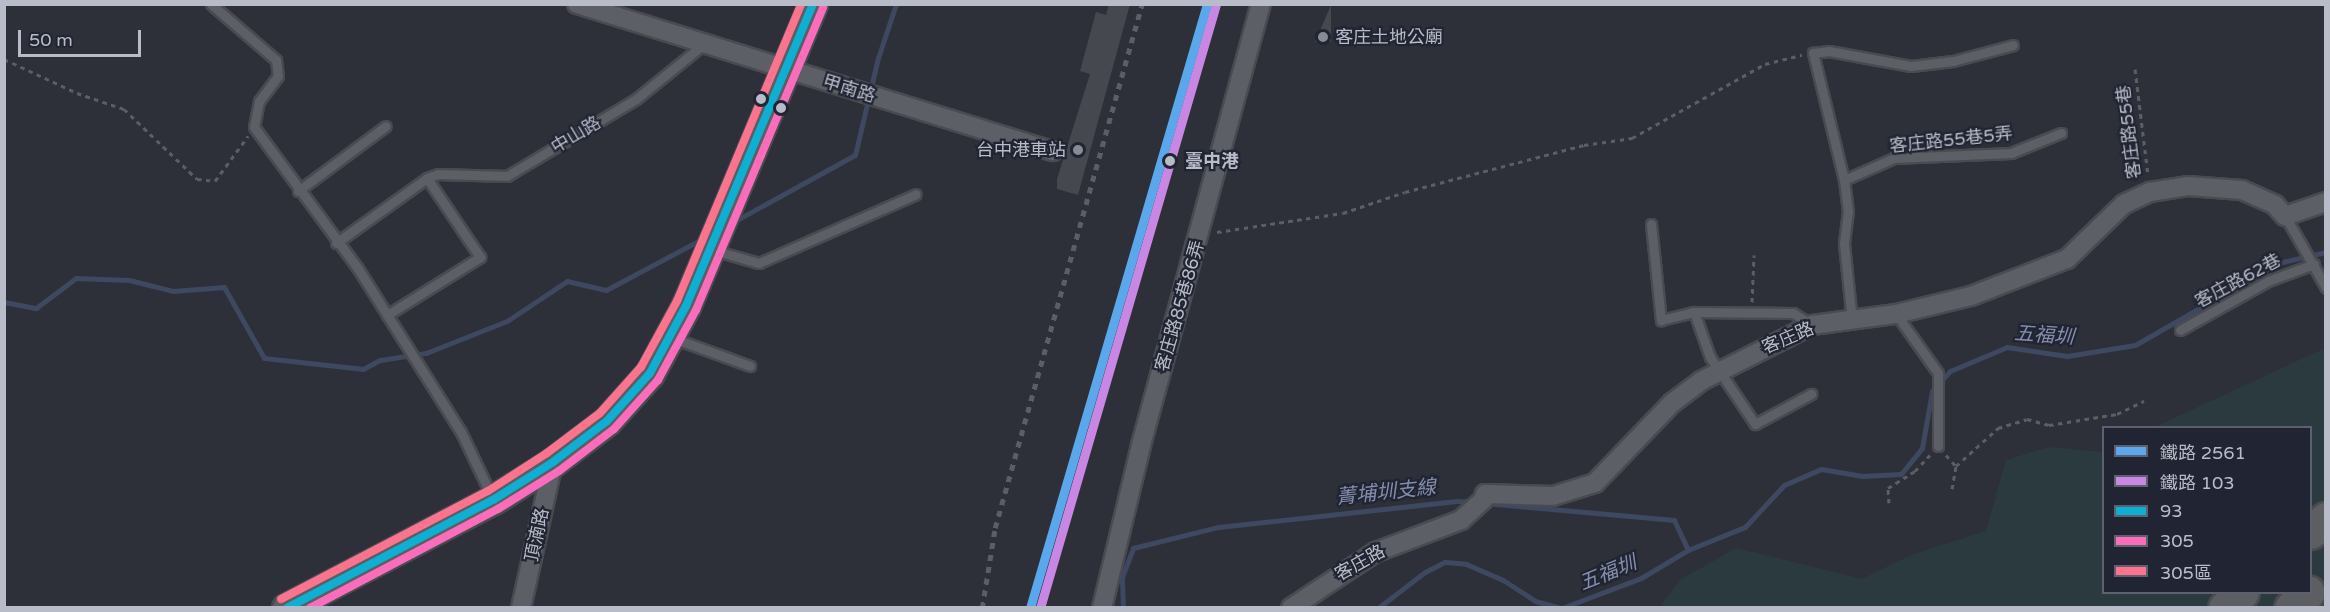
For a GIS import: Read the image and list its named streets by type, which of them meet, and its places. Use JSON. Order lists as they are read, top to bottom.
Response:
{
  "streets": {
    "street": [
      "甲南路",
      "客庄路85巷86弄",
      "客庄路",
      "頂湳路"
    ],
    "lane": ["中山路", "客庄路55巷5弄", "客庄路62巷"],
    "path": ["客庄路55巷"]
  },
  "crossings": [
    ["甲南路", "中山路"],
    ["客庄路55巷", "客庄路"],
    ["客庄路62巷", "客庄路"]
  ],
  "water": ["五福圳", "菁埔圳支線"],
  "places": ["客庄土地公廟", "台中港車站", "臺中港"],
  "lines": [
    "rail line 2561",
    "rail line 103",
    "transit line 93",
    "transit line 305區",
    "transit line 305"
  ],
  "legend": [
    "鐵路 2561",
    "鐵路 103",
    "93",
    "305",
    "305區"
  ],
  "scale_bar": "50 m"
}
